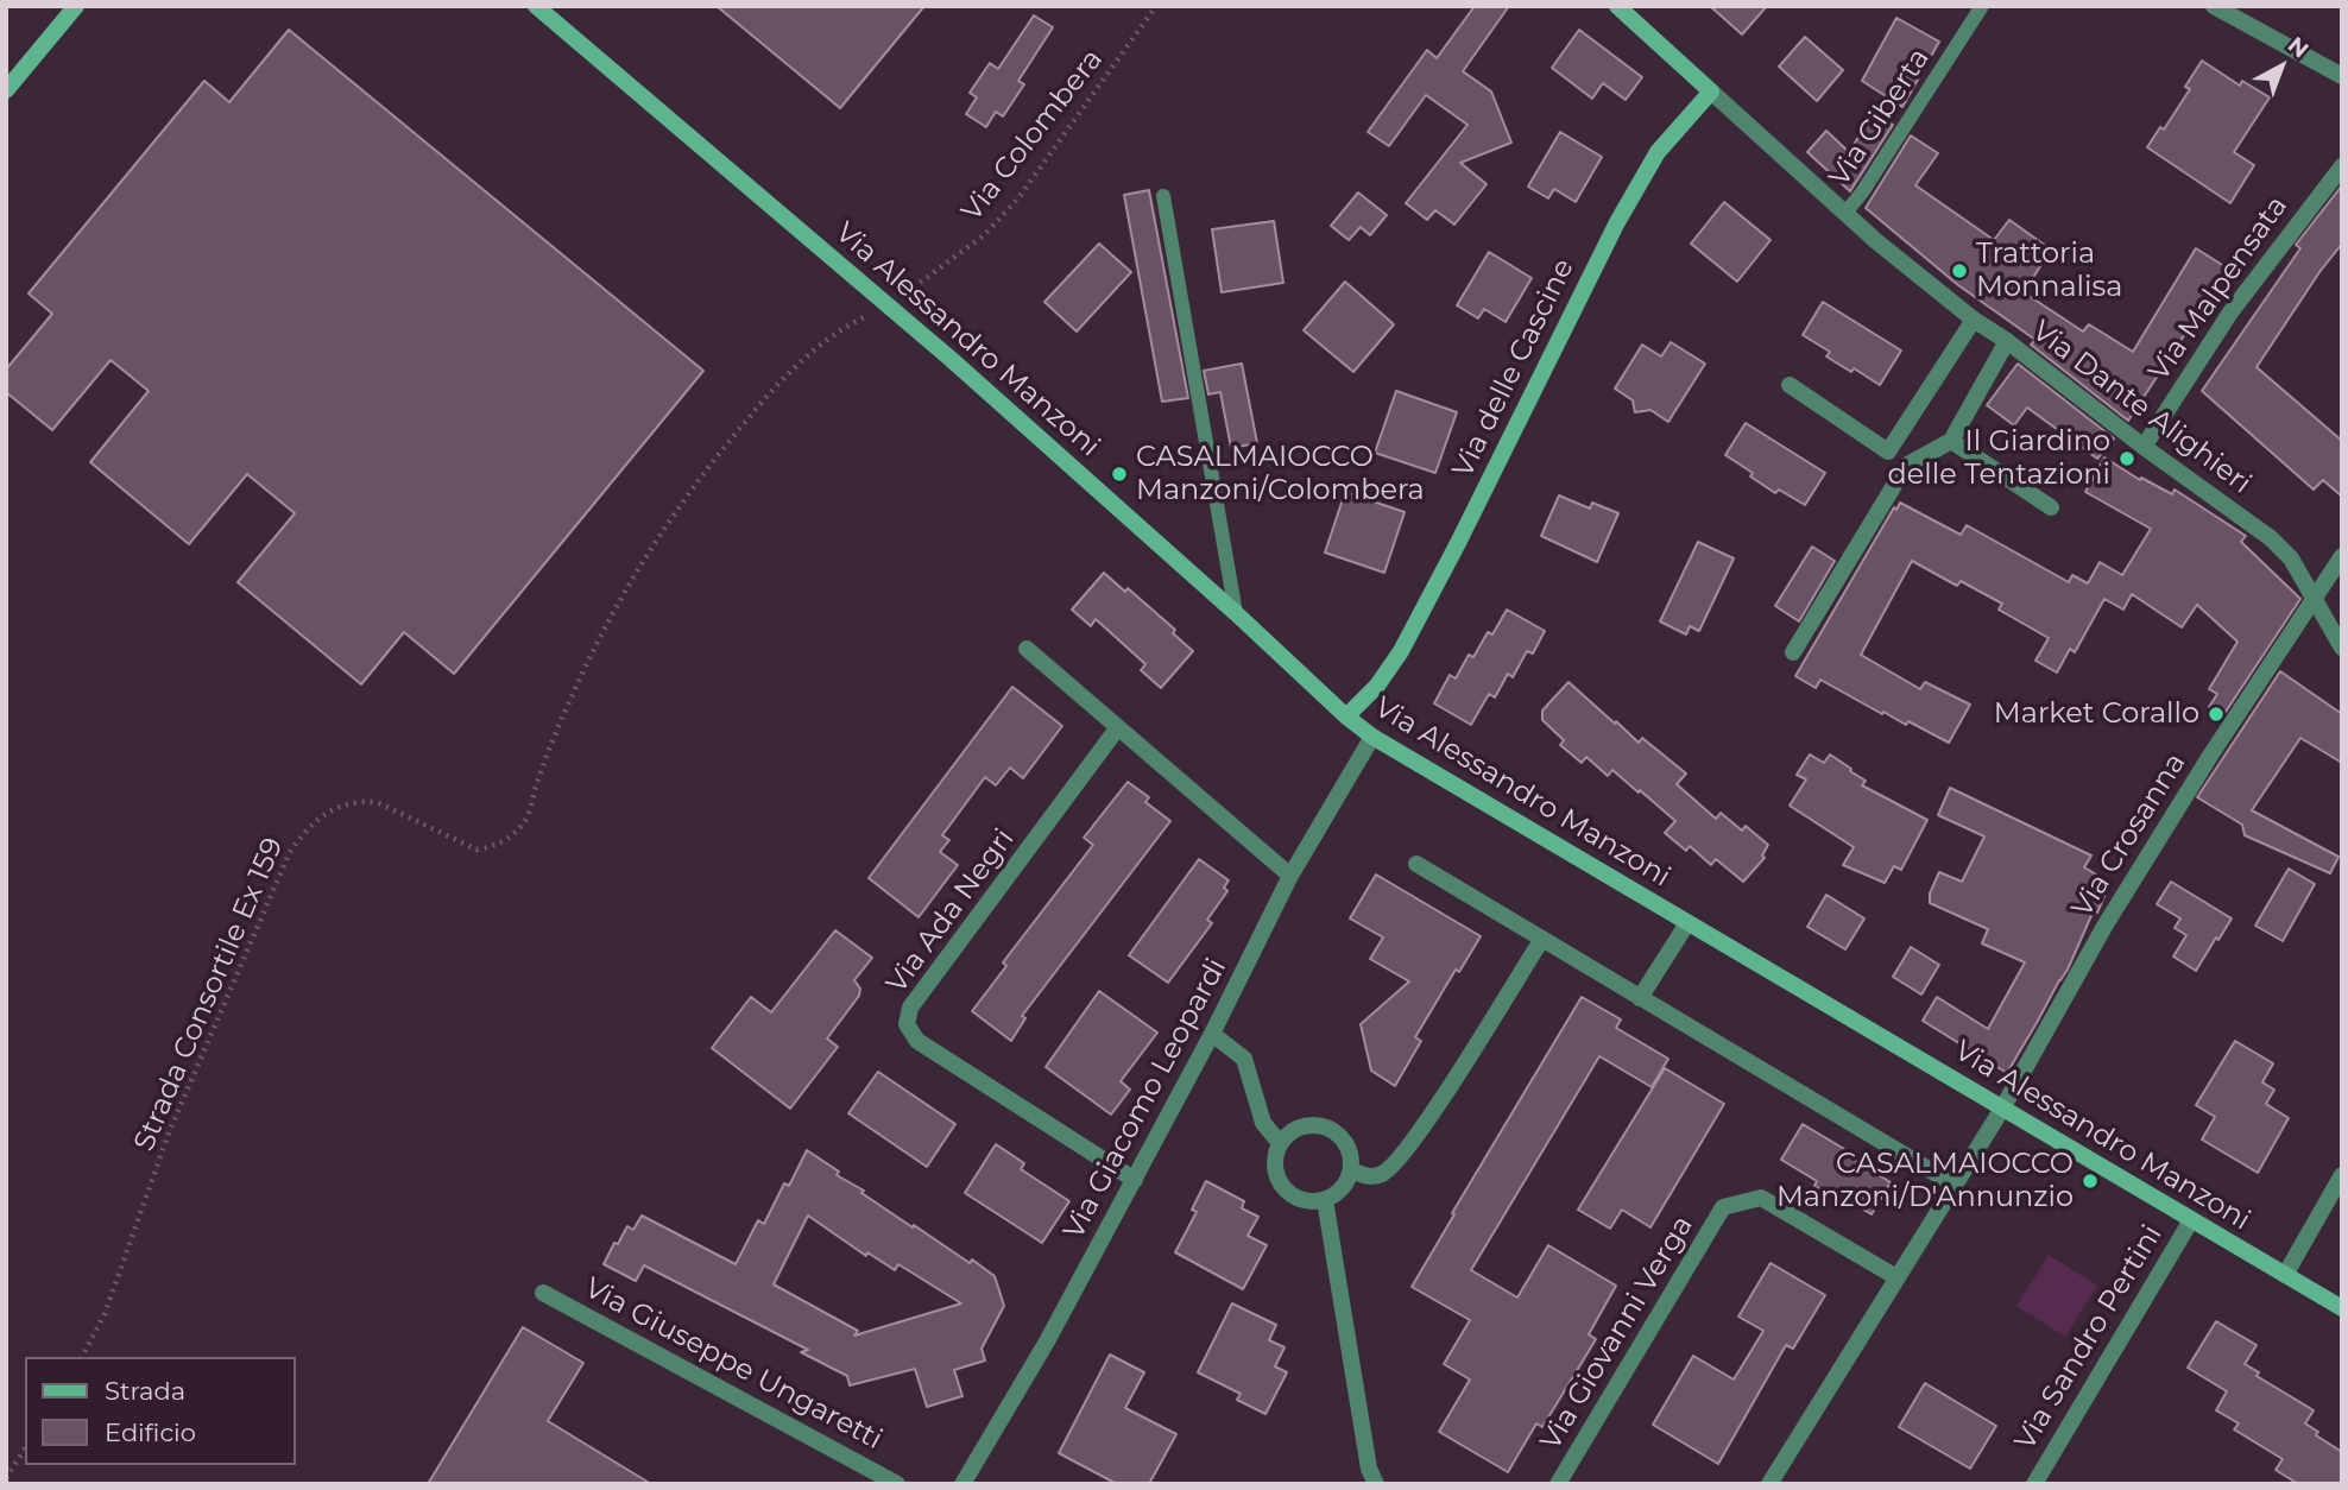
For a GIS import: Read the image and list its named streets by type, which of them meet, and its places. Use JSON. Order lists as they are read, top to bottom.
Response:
{
  "streets": {
    "street": [
      "Via Malpensata",
      "Via Alessandro Manzoni",
      "Via delle Cascine",
      "Via Dante Alighieri",
      "Via Crosanna",
      "Via Ada Negri",
      "Via Giacomo Leopardi",
      "Via Giovanni Verga",
      "Via Sandro Pertini",
      "Via Giuseppe Ungaretti"
    ],
    "lane": ["Via Giberta"],
    "path": ["Via Colombera", "Strada Consortile Ex 159"]
  },
  "crossings": [
    ["Via Giberta", "Via Dante Alighieri"],
    ["Via Colombera", "Via Alessandro Manzoni"],
    ["Via Colombera", "Strada Consortile Ex 159"],
    ["Via Malpensata", "Via Dante Alighieri"],
    ["Via Alessandro Manzoni", "Via delle Cascine"],
    ["Via Alessandro Manzoni", "Via Crosanna"],
    ["Via Alessandro Manzoni", "Strada Consortile Ex 159"],
    ["Via Alessandro Manzoni", "Via Giacomo Leopardi"],
    ["Via Alessandro Manzoni", "Via Sandro Pertini"],
    ["Via delle Cascine", "Via Dante Alighieri"],
    ["Via Dante Alighieri", "Via Crosanna"],
    ["Via Crosanna", "Via Giovanni Verga"],
    ["Via Ada Negri", "Via Giacomo Leopardi"]
  ],
  "places": [
    "Trattoria Monnalisa",
    "Il Giardino delle Tentazioni",
    "CASALMAIOCCO Manzoni/Colombera",
    "Market Corallo",
    "CASALMAIOCCO Manzoni/D'Annunzio"
  ],
  "legend": ["Strada", "Edificio"],
  "north": "top right"
}
